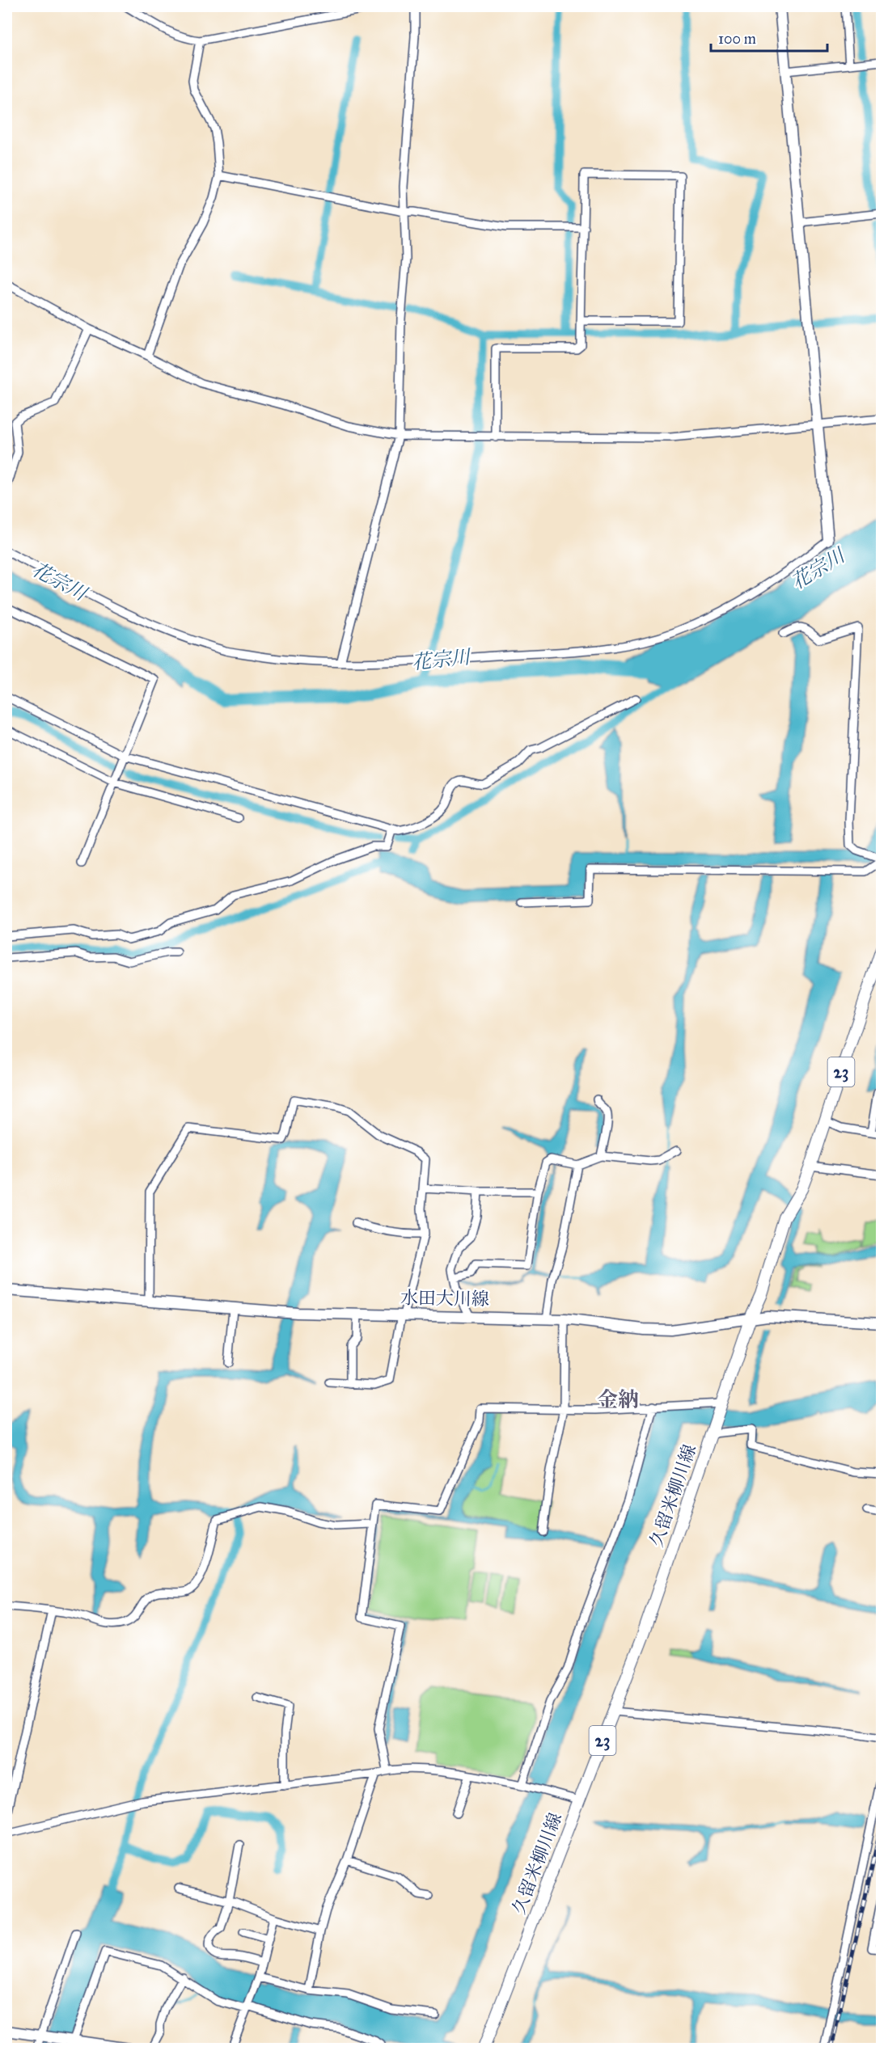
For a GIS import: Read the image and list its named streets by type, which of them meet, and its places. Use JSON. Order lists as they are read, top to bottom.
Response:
{
  "streets": {
    "main road": ["23", "水田大川線", "久留米柳川線"]
  },
  "crossings": [
    ["水田大川線", "久留米柳川線"]
  ],
  "districts": ["金納"],
  "water": ["花宗川"],
  "scale_bar": "100 m"
}
